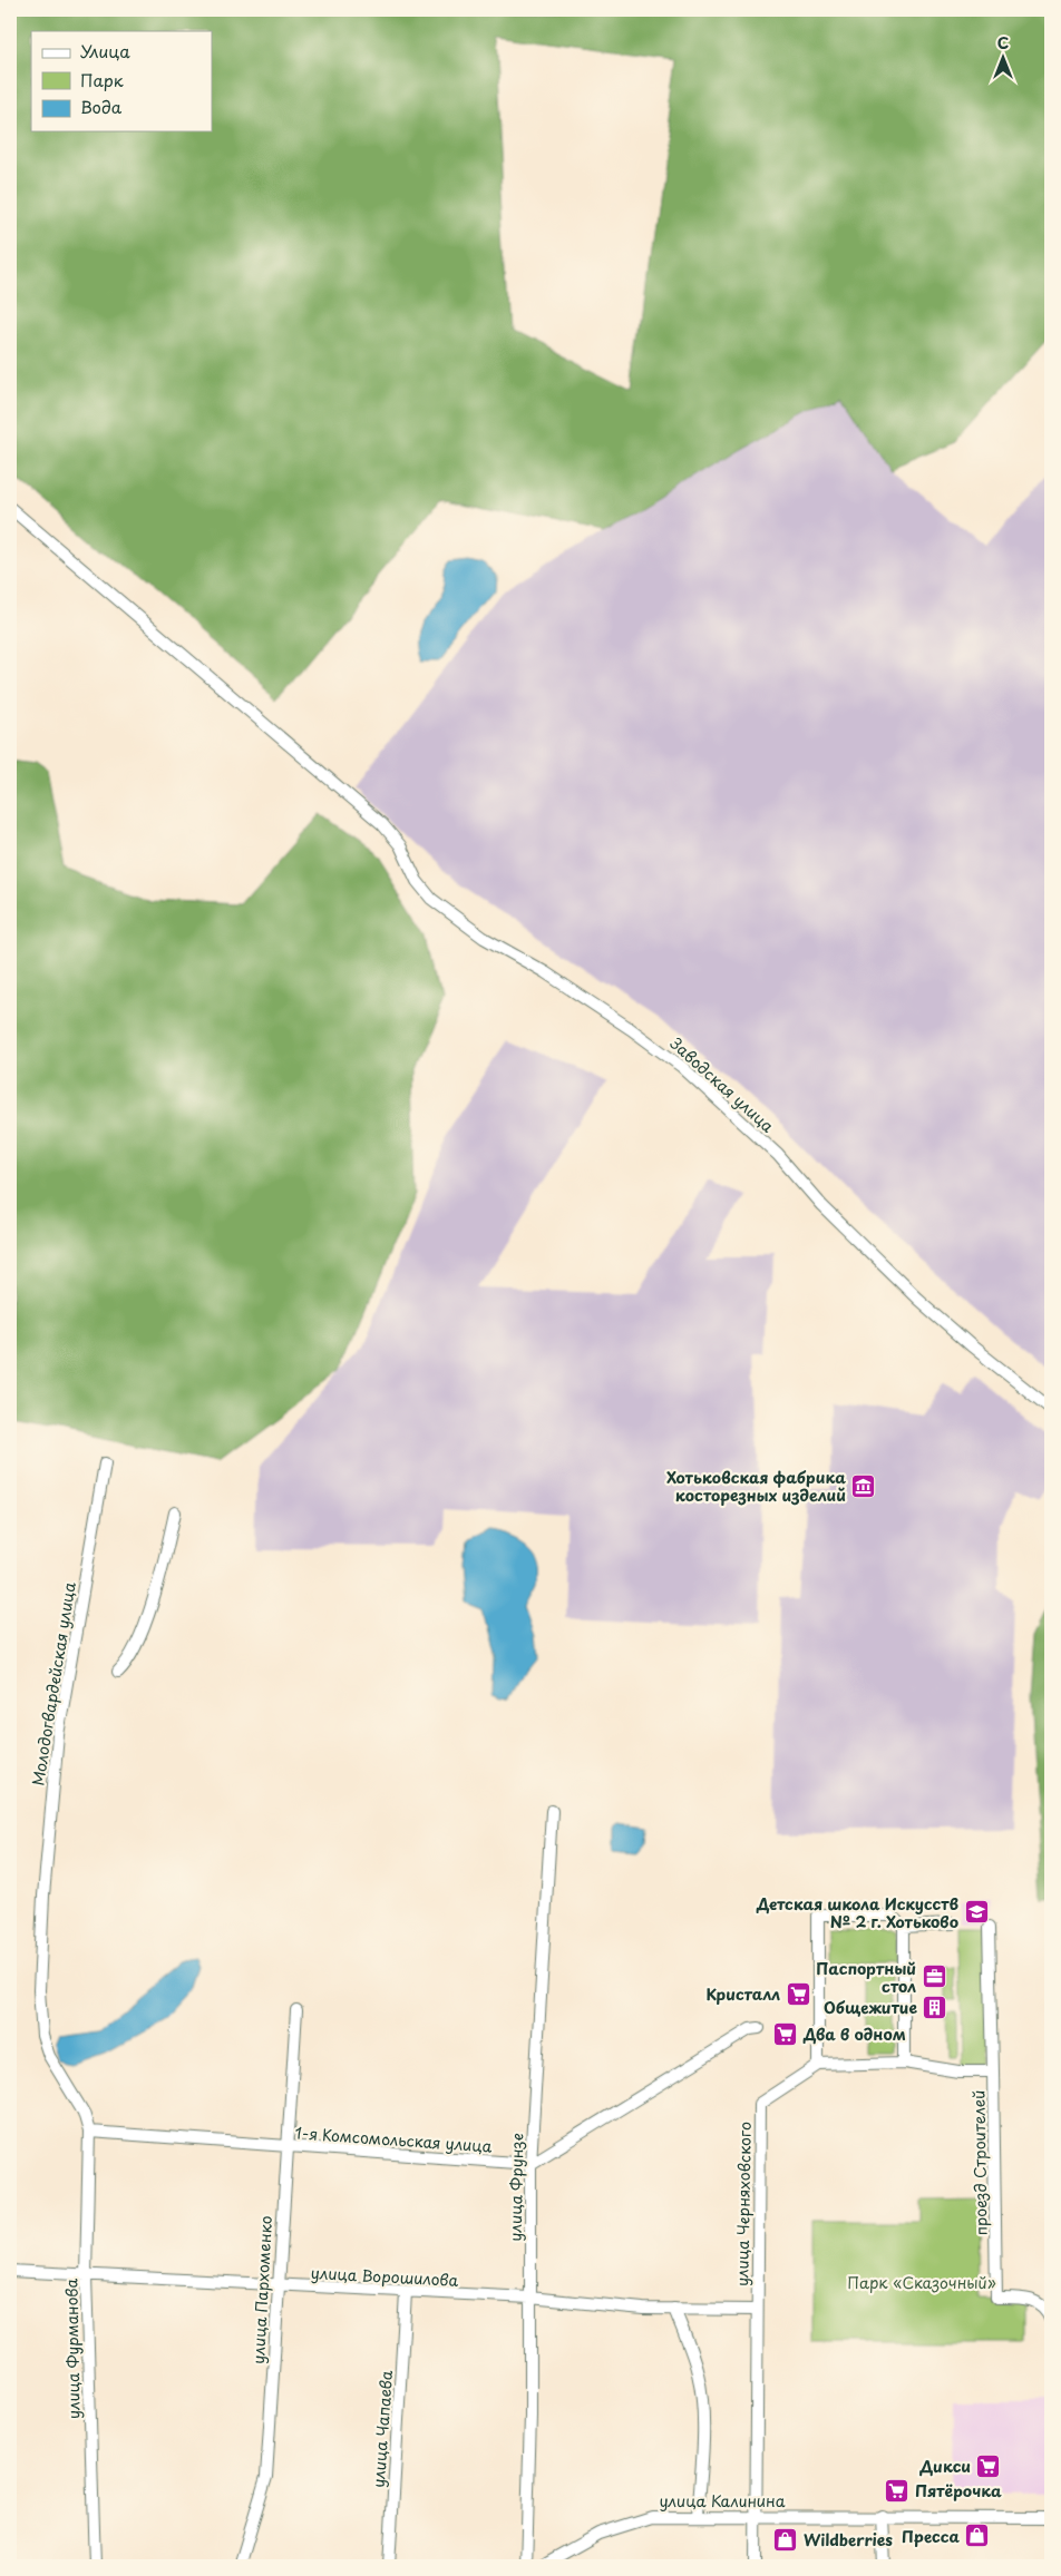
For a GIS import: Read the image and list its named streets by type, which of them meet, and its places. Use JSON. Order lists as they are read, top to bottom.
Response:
{
  "streets": {
    "street": [
      "Заводская улица",
      "Молодогвардейская улица",
      "1-я Комсомольская улица",
      "проезд Строителей",
      "улица Фрунзе",
      "улица Черняховского",
      "улица Ворошилова",
      "улица Пархоменко",
      "улица Фурманова",
      "улица Чапаева",
      "улица Калинина"
    ]
  },
  "crossings": [
    ["Молодогвардейская улица", "1-я Комсомольская улица"],
    ["Молодогвардейская улица", "улица Фурманова"],
    ["1-я Комсомольская улица", "улица Фрунзе"],
    ["1-я Комсомольская улица", "улица Пархоменко"],
    ["1-я Комсомольская улица", "улица Фурманова"],
    ["проезд Строителей", "улица Черняховского"],
    ["улица Фрунзе", "улица Ворошилова"],
    ["улица Черняховского", "улица Ворошилова"],
    ["улица Черняховского", "улица Калинина"],
    ["улица Ворошилова", "улица Пархоменко"],
    ["улица Ворошилова", "улица Фурманова"],
    ["улица Ворошилова", "улица Чапаева"]
  ],
  "parks": ["Парк «Сказочный»"],
  "places": {
    "museum": ["Хотьковская фабрика косторезных изделий"],
    "school or university": ["Детская школа Искусств № 2 г. Хотьково"],
    "office": ["Паспортный стол"],
    "supermarket": [
      "Кристалл",
      "Два в одном",
      "Дикси",
      "Пятёрочка"
    ],
    "building": ["Общежитие"],
    "shop": ["Пресса", "Wildberries"]
  },
  "legend": ["Улица", "Парк", "Вода"],
  "north": "top"
}
